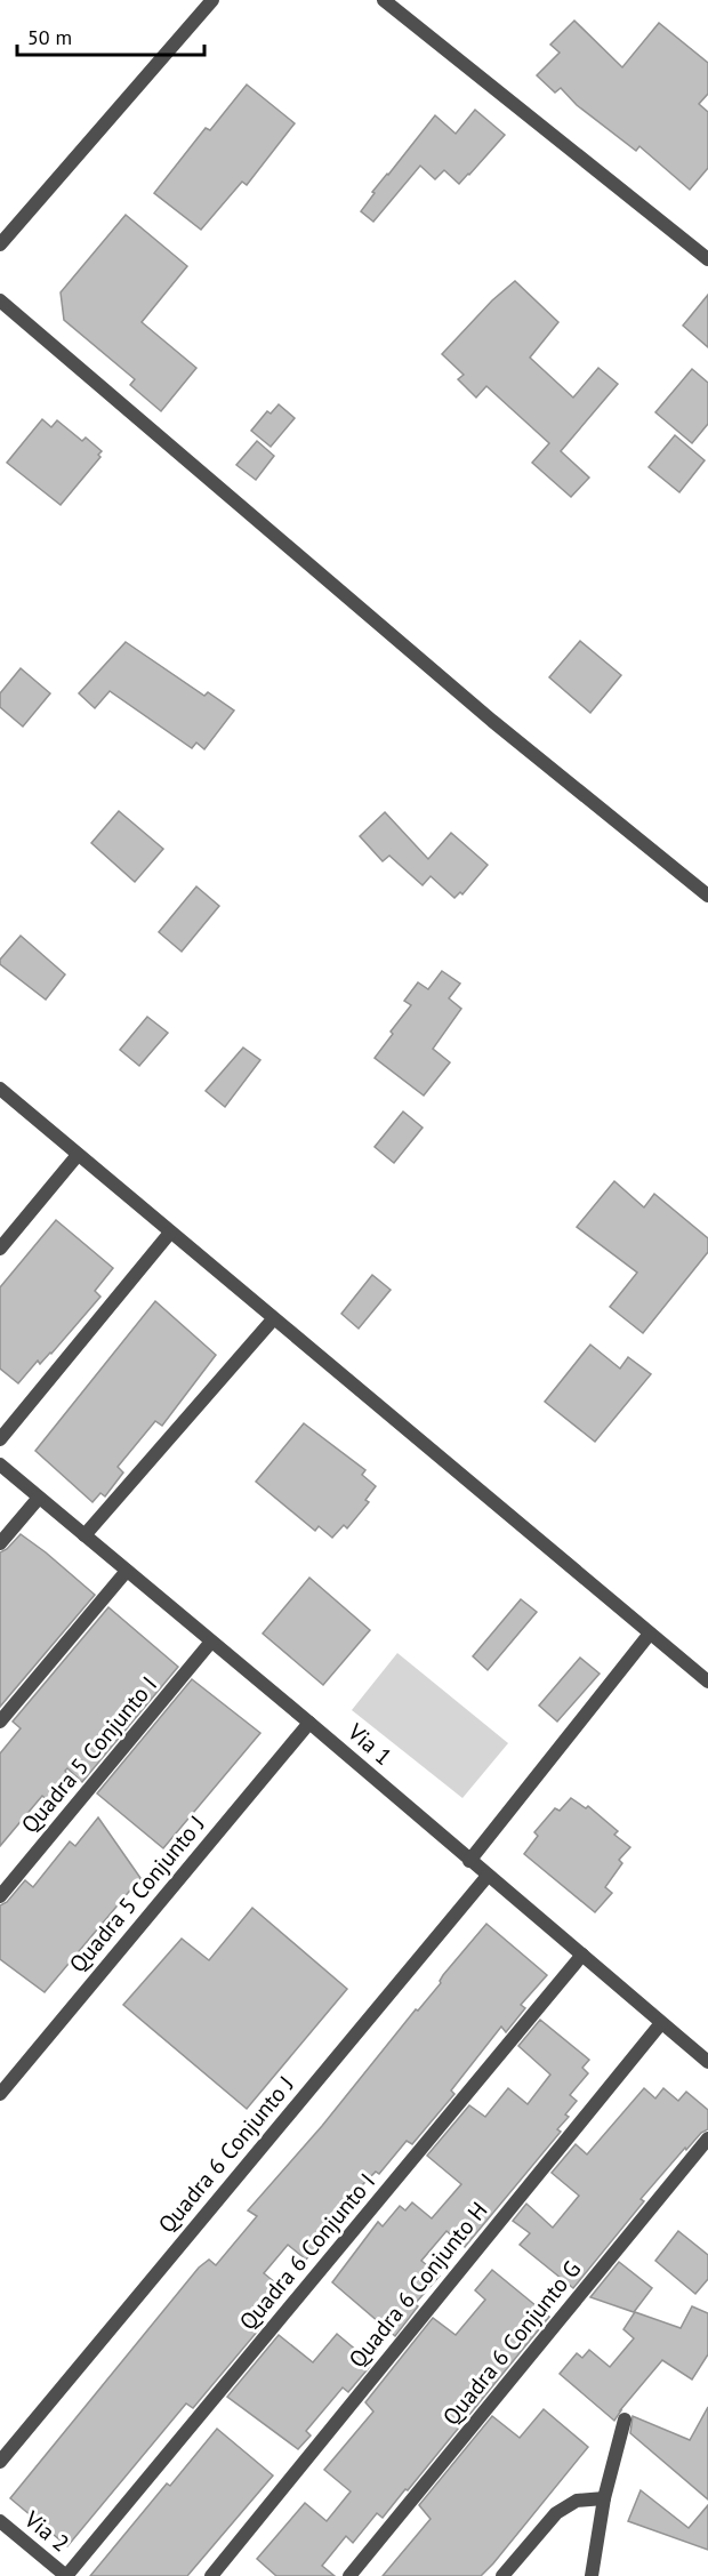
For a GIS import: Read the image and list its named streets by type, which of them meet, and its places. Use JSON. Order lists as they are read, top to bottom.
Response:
{
  "streets": {
    "street": [
      "Via 1",
      "Quadra 5 Conjunto I",
      "Quadra 5 Conjunto J",
      "Quadra 6 Conjunto J",
      "Quadra 6 Conjunto I",
      "Quadra 6 Conjunto H",
      "Quadra 6 Conjunto G",
      "Via 2"
    ]
  },
  "crossings": [
    ["Via 1", "Quadra 5 Conjunto I"],
    ["Via 1", "Quadra 5 Conjunto J"],
    ["Via 1", "Quadra 6 Conjunto J"],
    ["Via 1", "Quadra 6 Conjunto I"],
    ["Via 1", "Quadra 6 Conjunto H"],
    ["Quadra 6 Conjunto I", "Via 2"]
  ],
  "scale_bar": "50 m"
}
